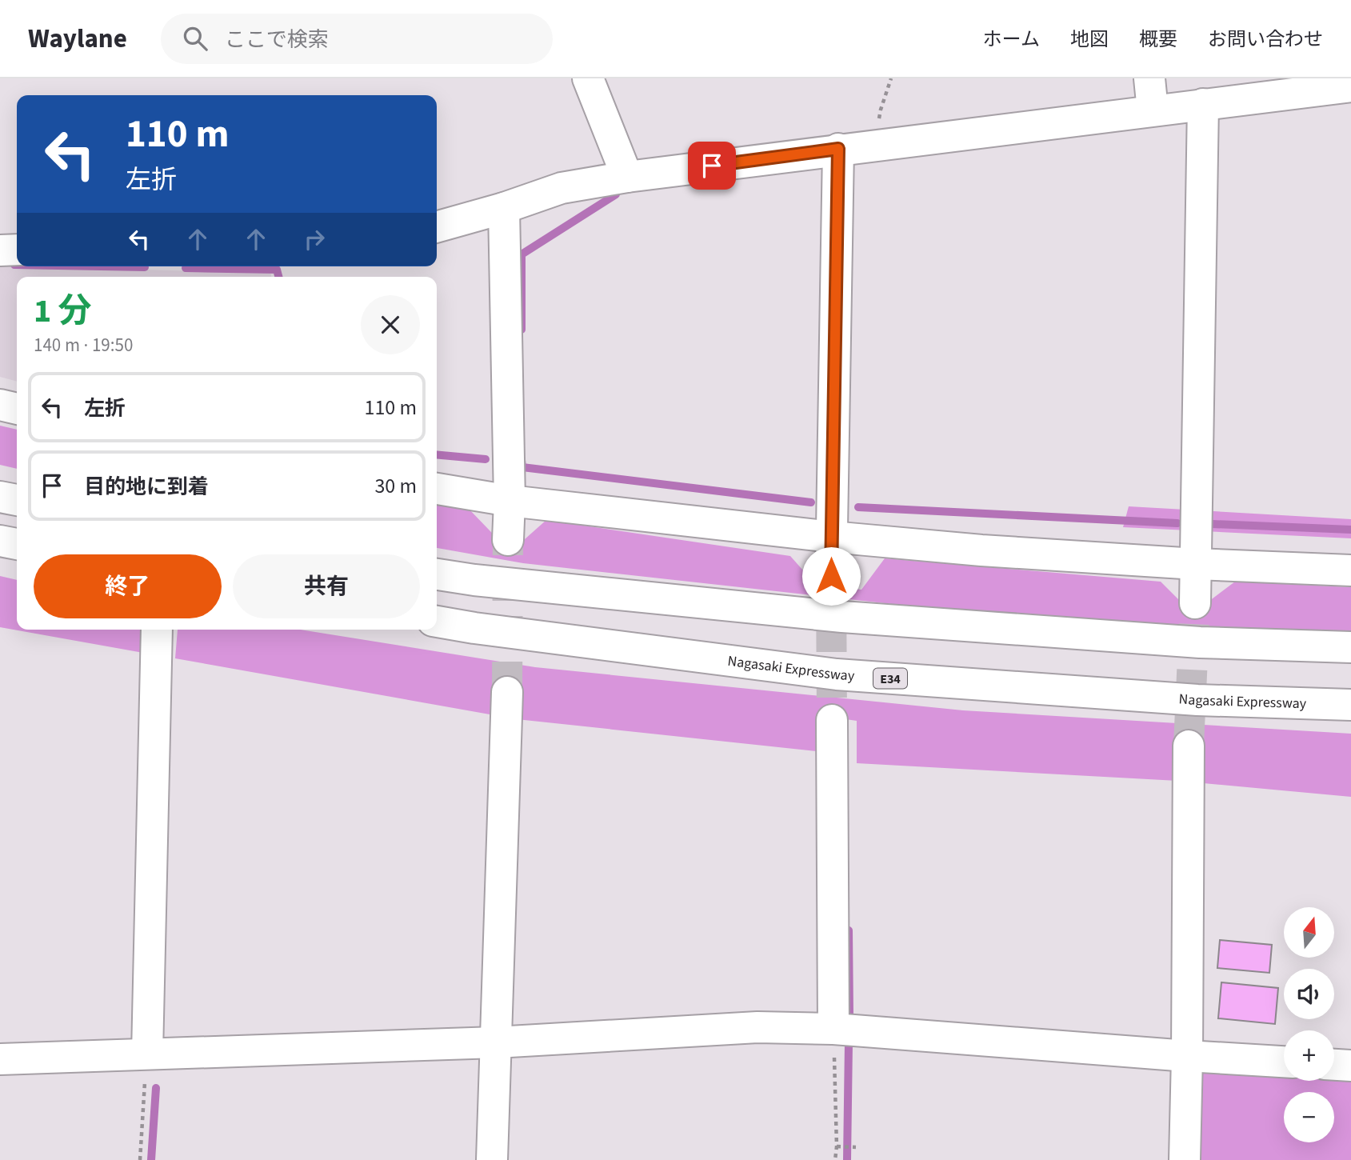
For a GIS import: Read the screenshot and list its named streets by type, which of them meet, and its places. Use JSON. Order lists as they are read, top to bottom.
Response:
{
  "streets": {
    "main road": ["Nagasaki Expressway", "E34"]
  },
  "north": "top",
  "page": {
    "header": "Waylane",
    "search": "ここで検索",
    "nav": [
      "ホーム",
      "地図",
      "概要",
      "お問い合わせ"
    ],
    "turn": ["110 m", "左折"],
    "heading": ["1 分", "140 m · 19:50"],
    "list": [
      {
        "name": "左折",
        "value": "110 m"
      },
      {
        "name": "目的地に到着",
        "value": "30 m"
      }
    ],
    "buttons": ["終了", "共有"],
    "map_buttons": ["+", "−"]
  }
}
